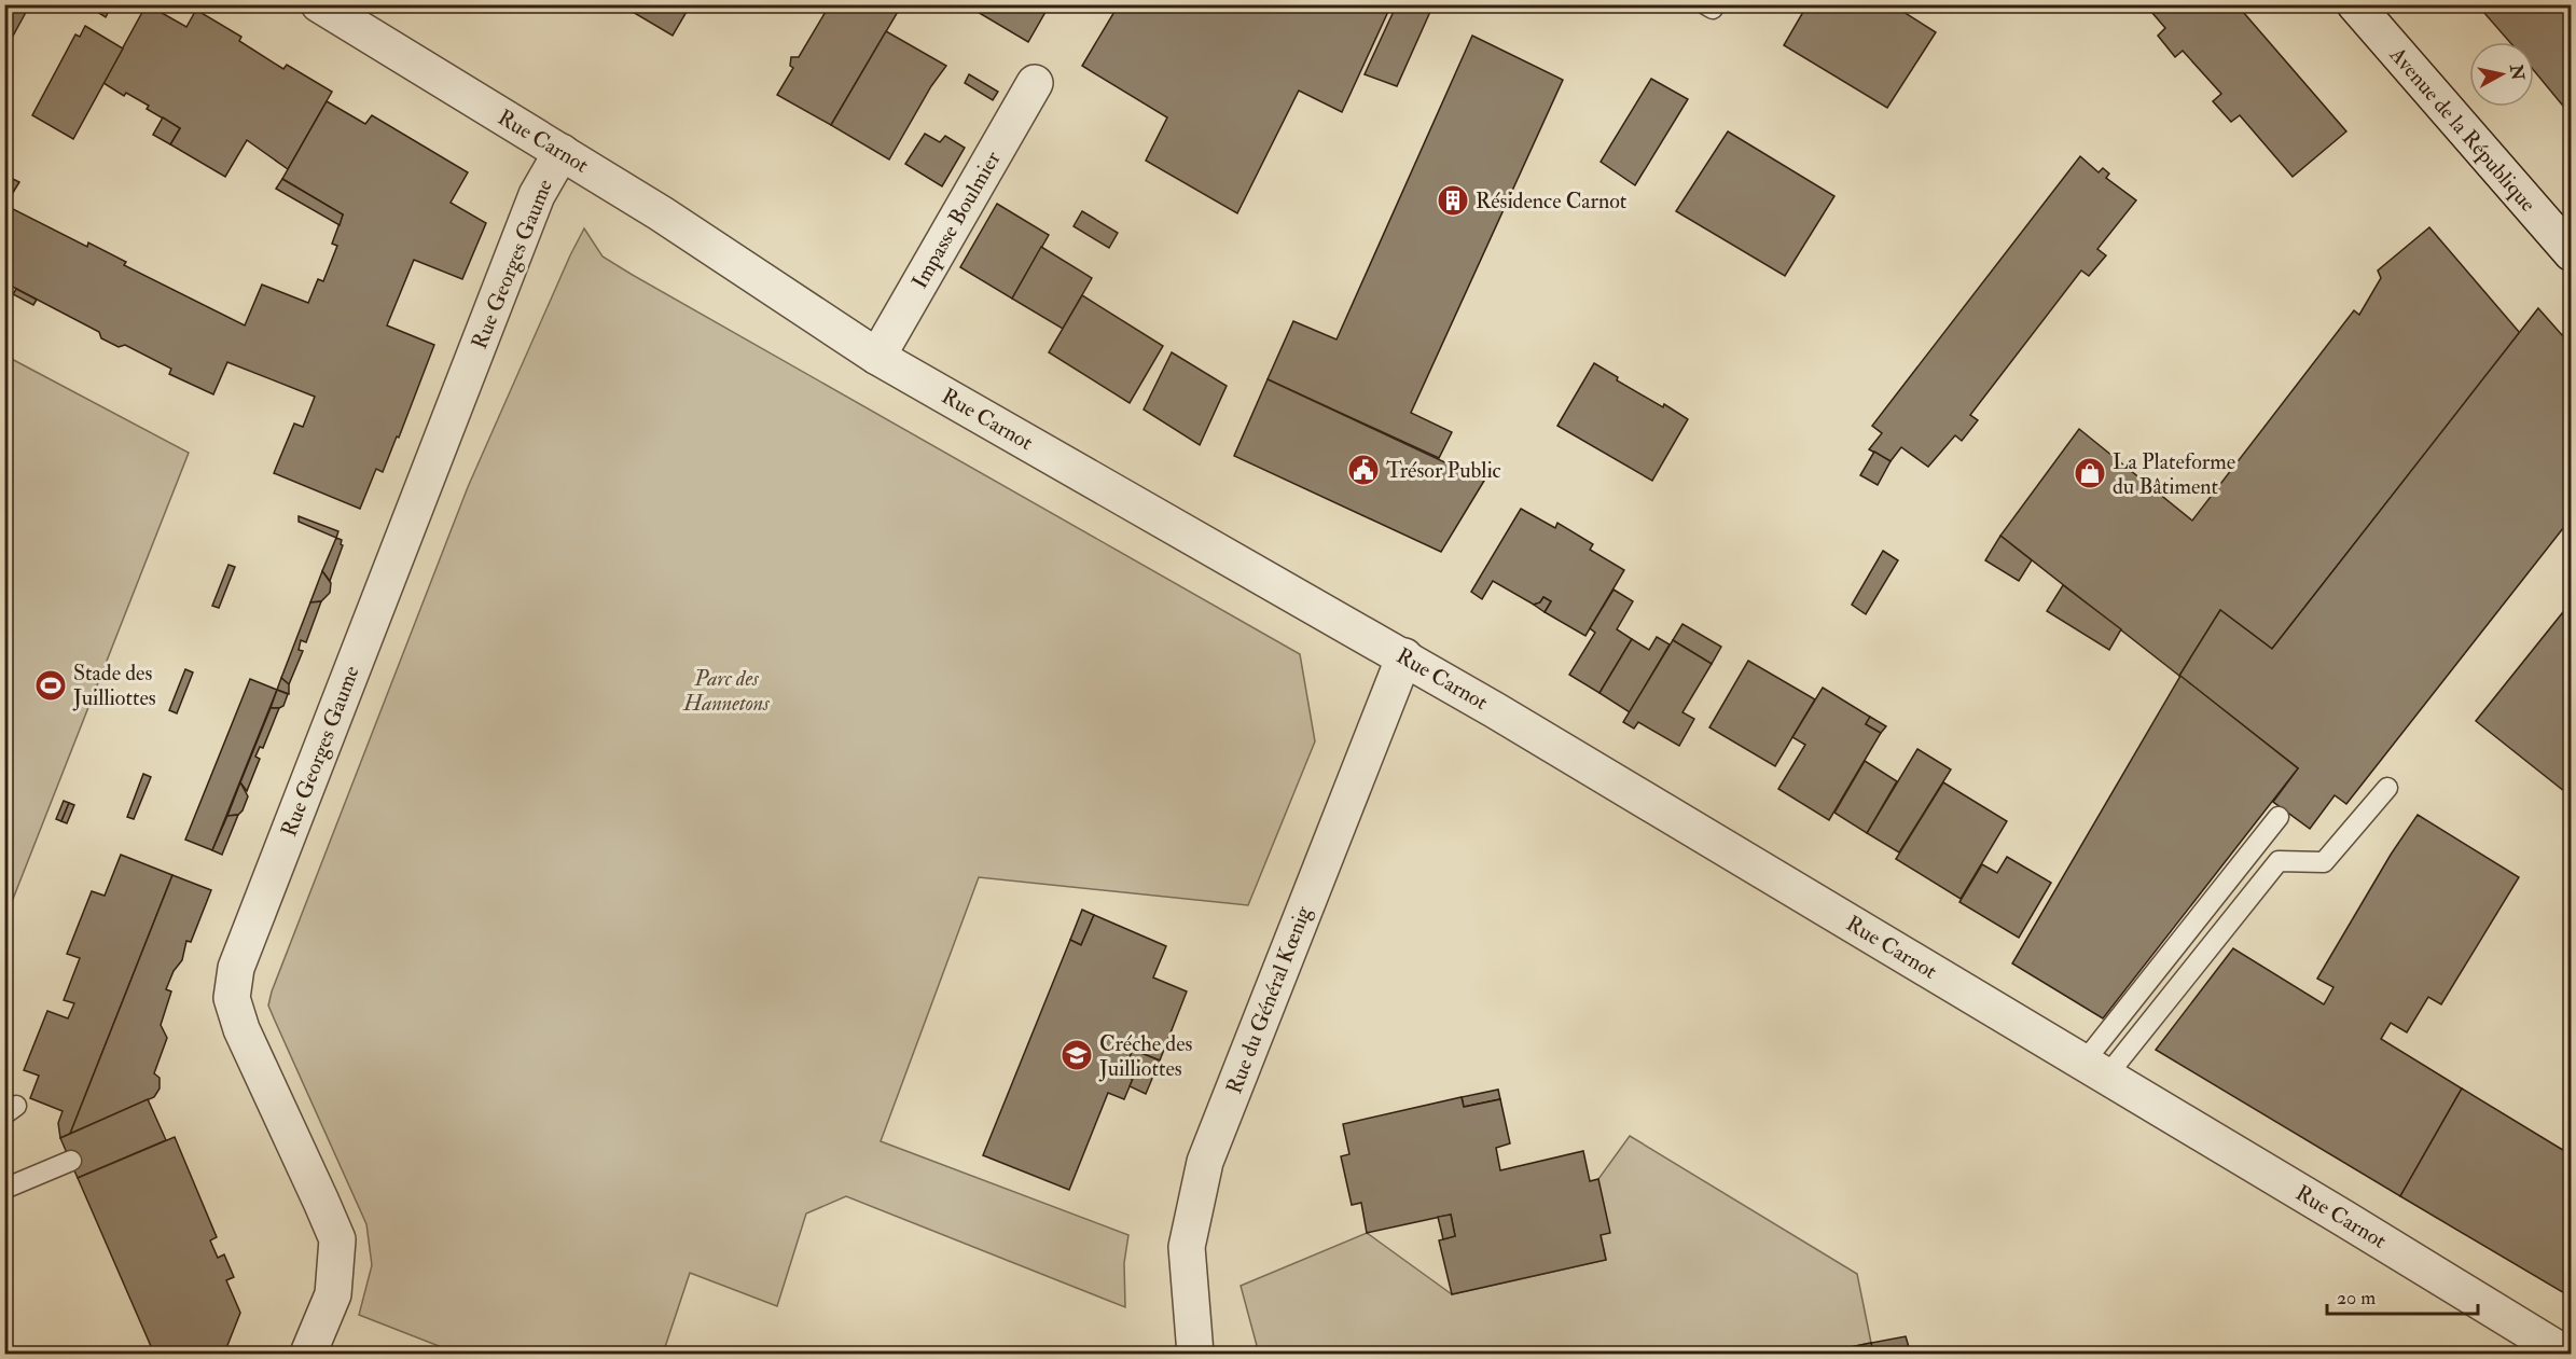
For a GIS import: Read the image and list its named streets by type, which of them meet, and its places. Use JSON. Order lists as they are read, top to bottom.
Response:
{
  "streets": {
    "street": [
      "Avenue de la République",
      "Rue Carnot",
      "Impasse Boulmier",
      "Rue Georges Gaume",
      "Rue du Général Kœnig"
    ]
  },
  "crossings": [
    ["Rue Carnot", "Impasse Boulmier"],
    ["Rue Carnot", "Rue Georges Gaume"],
    ["Rue Carnot", "Rue du Général Kœnig"]
  ],
  "parks": ["Parc des Hannetons"],
  "places": {
    "building": ["Résidence Carnot"],
    "public building": ["Trésor Public"],
    "shop": ["La Plateforme du Bâtiment"],
    "sports": ["Stade des Juilliottes"],
    "school or university": ["Créche des Juilliottes"]
  },
  "scale_bar": "20 m",
  "north": "right"
}
